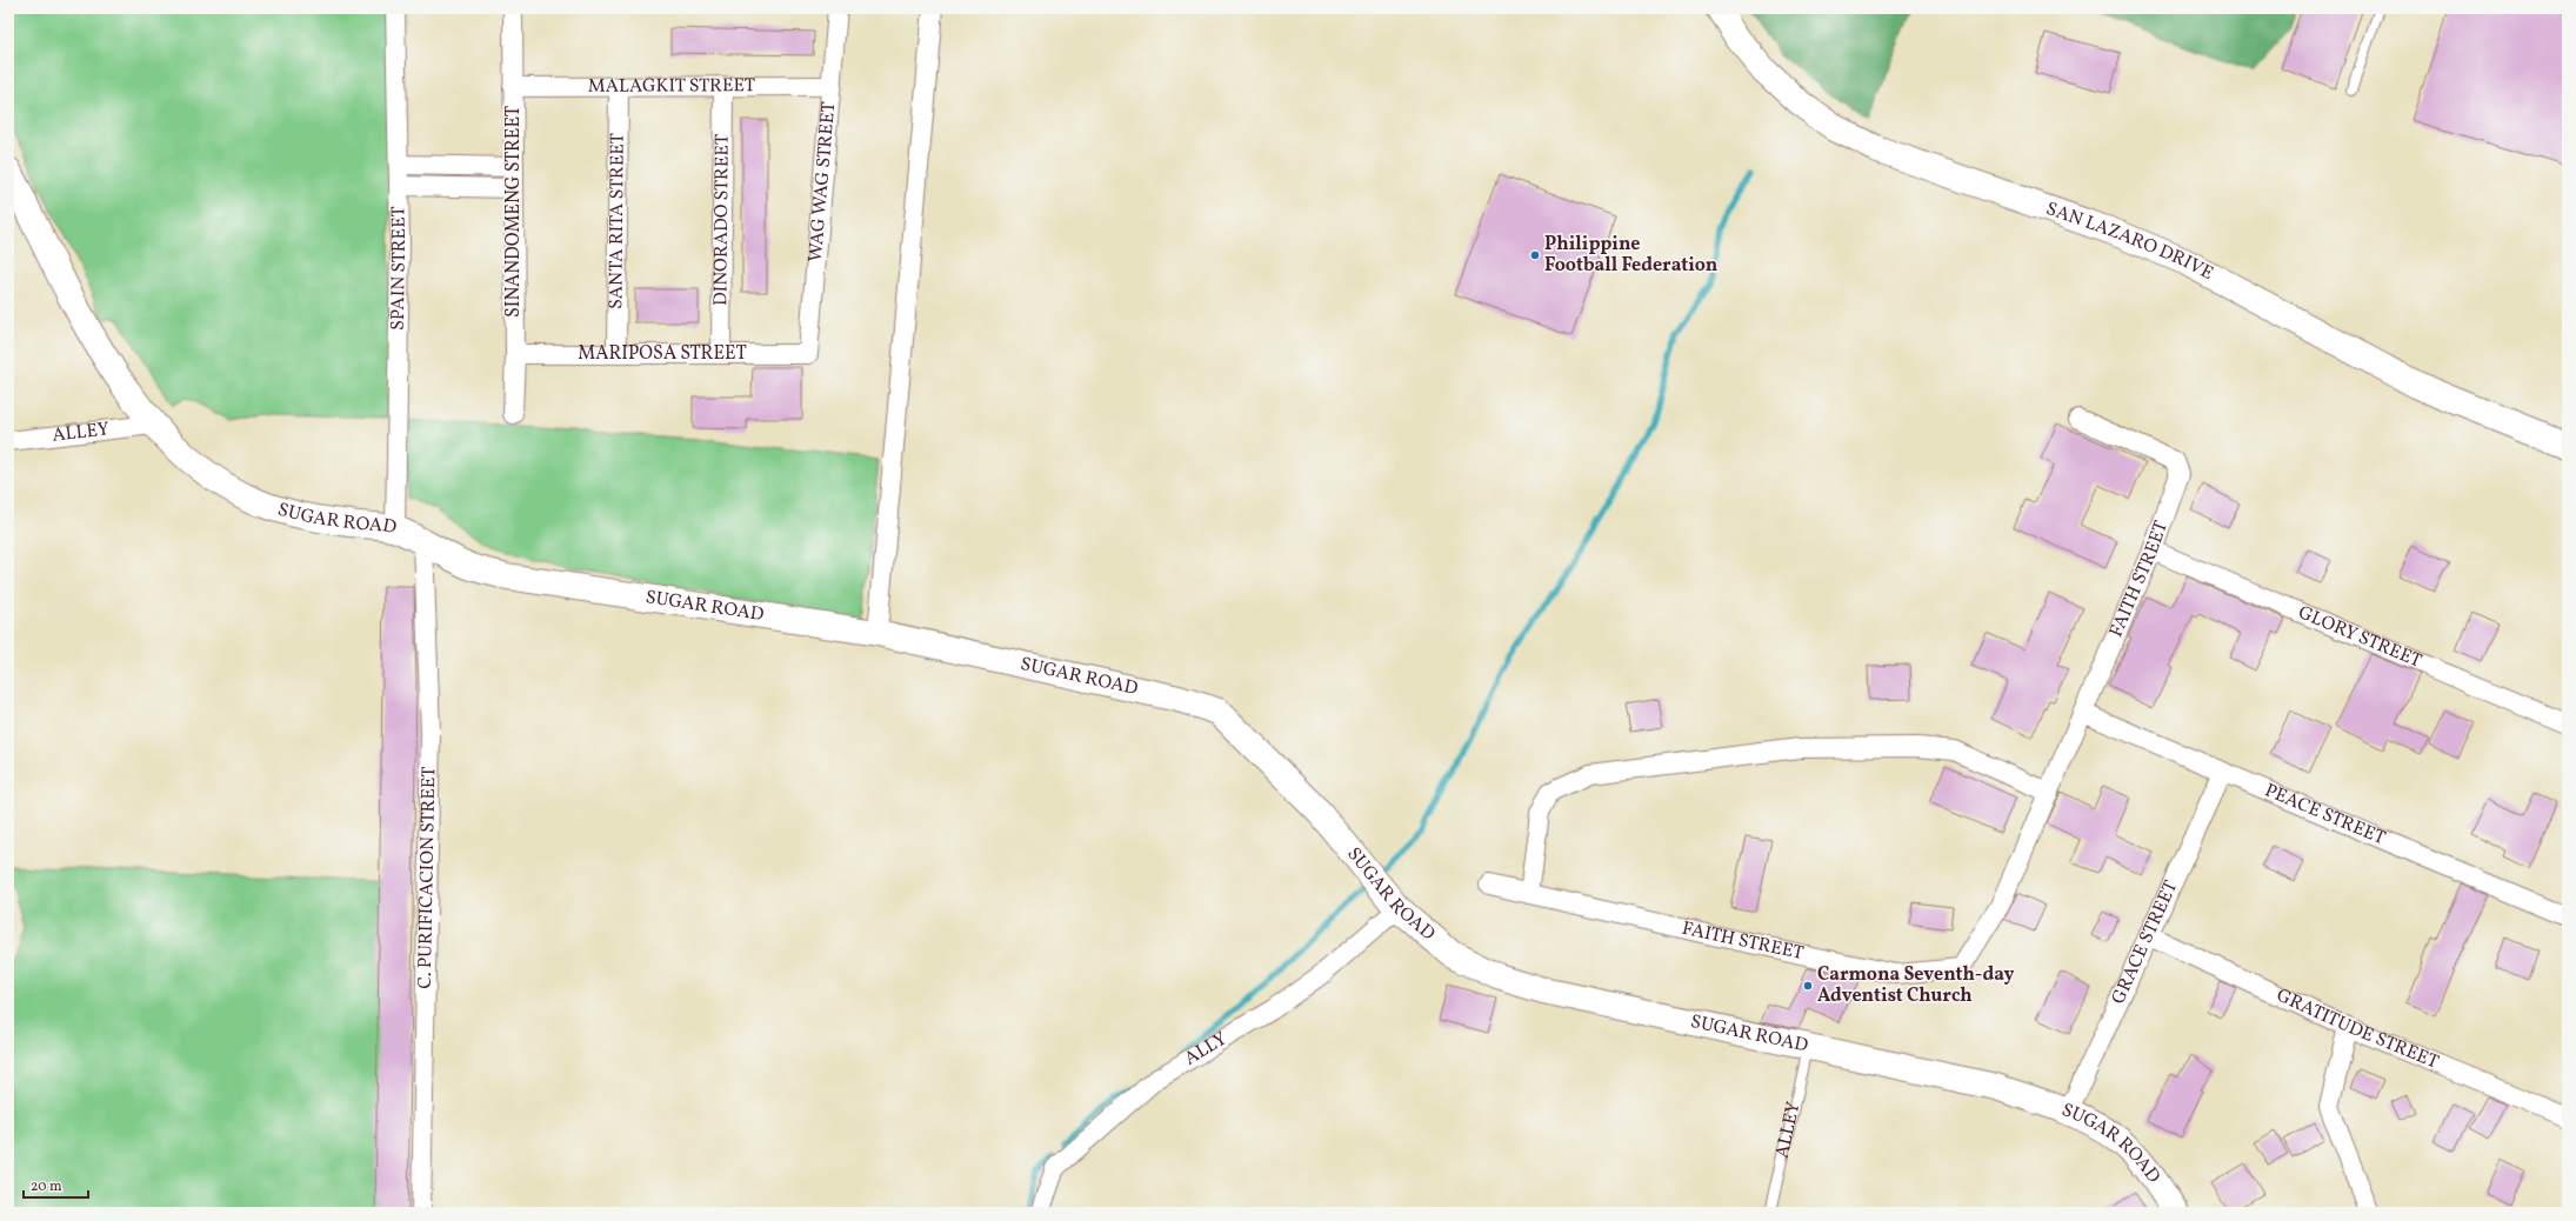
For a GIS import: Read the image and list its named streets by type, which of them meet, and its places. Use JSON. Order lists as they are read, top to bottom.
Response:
{
  "streets": {
    "main road": ["SAN LAZARO DRIVE", "SUGAR ROAD"],
    "street": [
      "MALAGKIT STREET",
      "WAG WAG STREET",
      "SINANDOMENG STREET",
      "DINORADO STREET",
      "SANTA RITA STREET",
      "SPAIN STREET",
      "MARIPOSA STREET",
      "ALLEY",
      "FAITH STREET",
      "GLORY STREET",
      "PEACE STREET",
      "C. PURIFICACION STREET",
      "GRACE STREET",
      "GRATITUDE STREET",
      "ALLY"
    ]
  },
  "crossings": [
    ["MALAGKIT STREET", "WAG WAG STREET"],
    ["MALAGKIT STREET", "SINANDOMENG STREET"],
    ["MALAGKIT STREET", "DINORADO STREET"],
    ["MALAGKIT STREET", "SANTA RITA STREET"],
    ["WAG WAG STREET", "MARIPOSA STREET"],
    ["SINANDOMENG STREET", "MARIPOSA STREET"],
    ["DINORADO STREET", "MARIPOSA STREET"],
    ["SANTA RITA STREET", "MARIPOSA STREET"],
    ["SPAIN STREET", "SUGAR ROAD"],
    ["ALLEY", "SUGAR ROAD"],
    ["SUGAR ROAD", "C. PURIFICACION STREET"],
    ["SUGAR ROAD", "GRACE STREET"],
    ["SUGAR ROAD", "ALLY"],
    ["FAITH STREET", "GLORY STREET"],
    ["FAITH STREET", "PEACE STREET"],
    ["PEACE STREET", "GRACE STREET"],
    ["GRACE STREET", "GRATITUDE STREET"]
  ],
  "places": ["Philippine Football Federation", "Carmona Seventh-day Adventist Church"],
  "scale_bar": "20 m"
}
